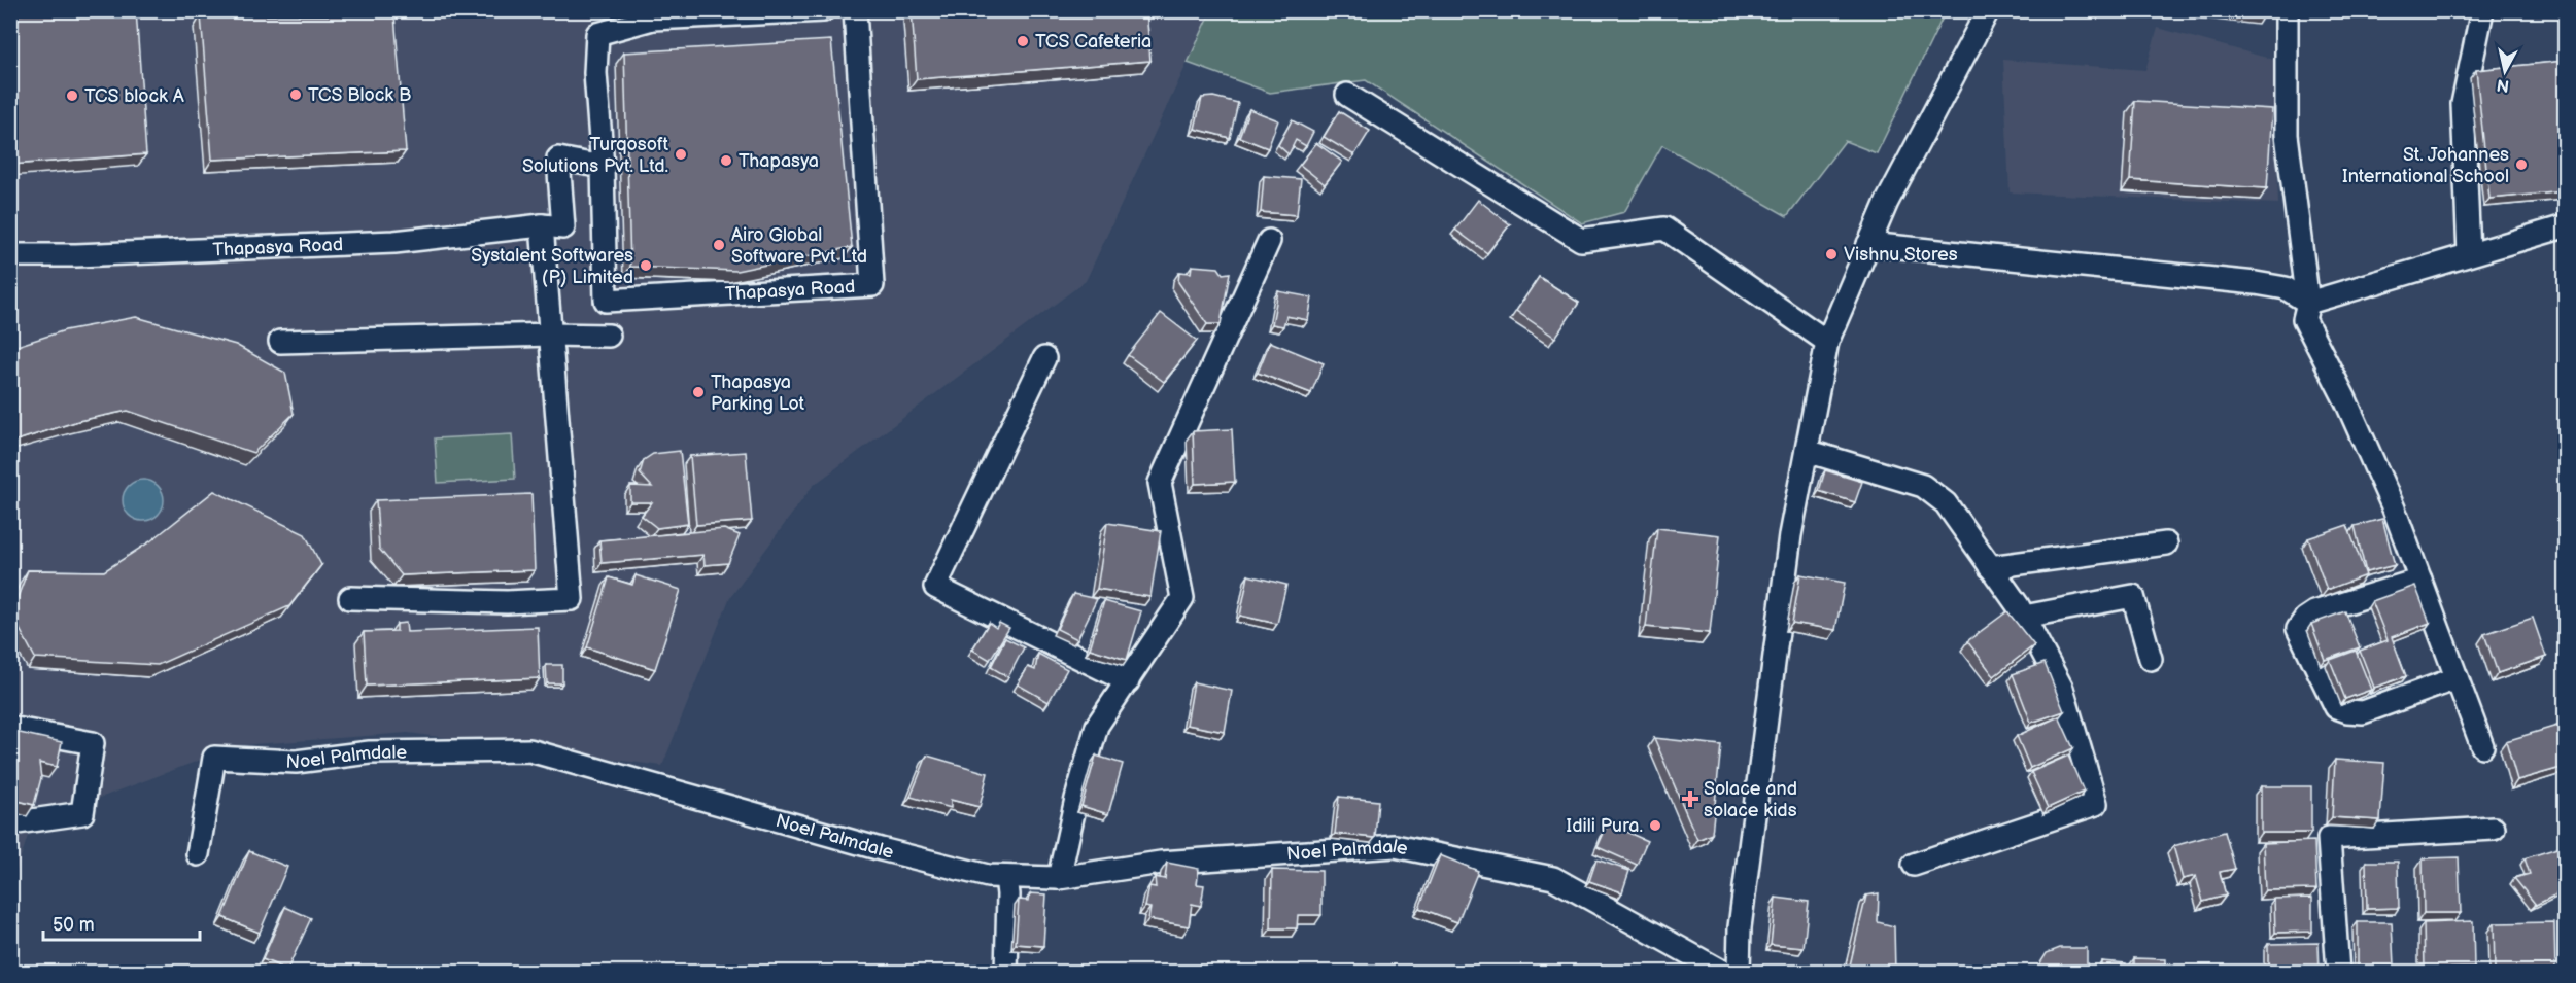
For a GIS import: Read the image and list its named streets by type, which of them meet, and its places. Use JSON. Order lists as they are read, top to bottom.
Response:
{
  "streets": {
    "street": ["Thapasya Road", "Noel Palmdale"]
  },
  "places": {
    "other": [
      "TCS Cafeteria",
      "TCS Block B",
      "TCS block A",
      "Turqosoft Solutions Pvt. Ltd.",
      "Thapasya",
      "St. Johannes International School",
      "Airo Global Software Pvt Ltd",
      "Vishnu Stores",
      "Systalent Softwares (P) Limited",
      "Thapasya Parking Lot",
      "Idili Pura."
    ],
    "health": ["Solace and solace kids"]
  },
  "scale_bar": "50 m",
  "north": "bottom"
}
